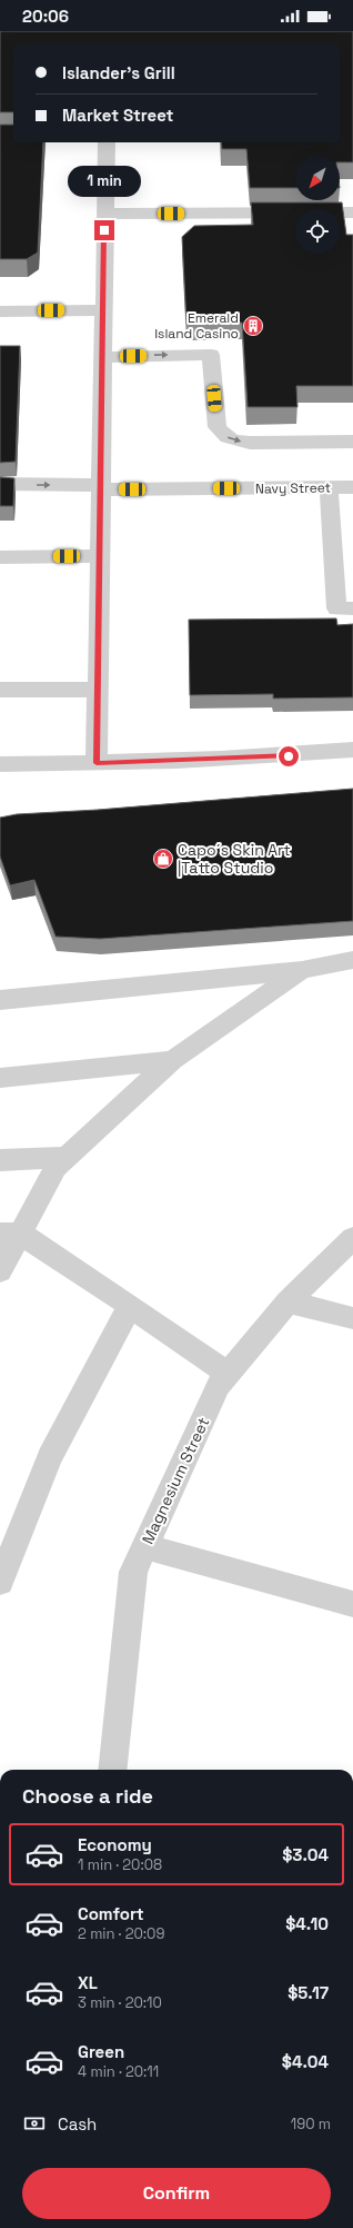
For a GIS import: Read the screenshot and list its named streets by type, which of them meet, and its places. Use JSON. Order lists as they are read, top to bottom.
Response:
{
  "streets": {
    "street": ["Navy Street", "Magnesium Street"]
  },
  "places": {
    "building": ["Emerald Island Casino"],
    "shop": ["Capo´s Skin Art |Tatto Studio"]
  },
  "north": "bottom left",
  "page": {
    "status": "20:06",
    "banner": ["Islander's Grill", "Market Street"],
    "bubble": "1 min",
    "heading": "Choose a ride",
    "list": [
      {
        "name": "Economy",
        "note": "1 min · 20:08",
        "value": "$3.04"
      },
      {
        "name": "Comfort",
        "note": "2 min · 20:09",
        "value": "$4.10"
      },
      {
        "name": "XL",
        "note": "3 min · 20:10",
        "value": "$5.17"
      },
      {
        "name": "Green",
        "note": "4 min · 20:11",
        "value": "$4.04"
      }
    ],
    "pay": ["Cash", "190 m"],
    "buttons": "Confirm"
  }
}
